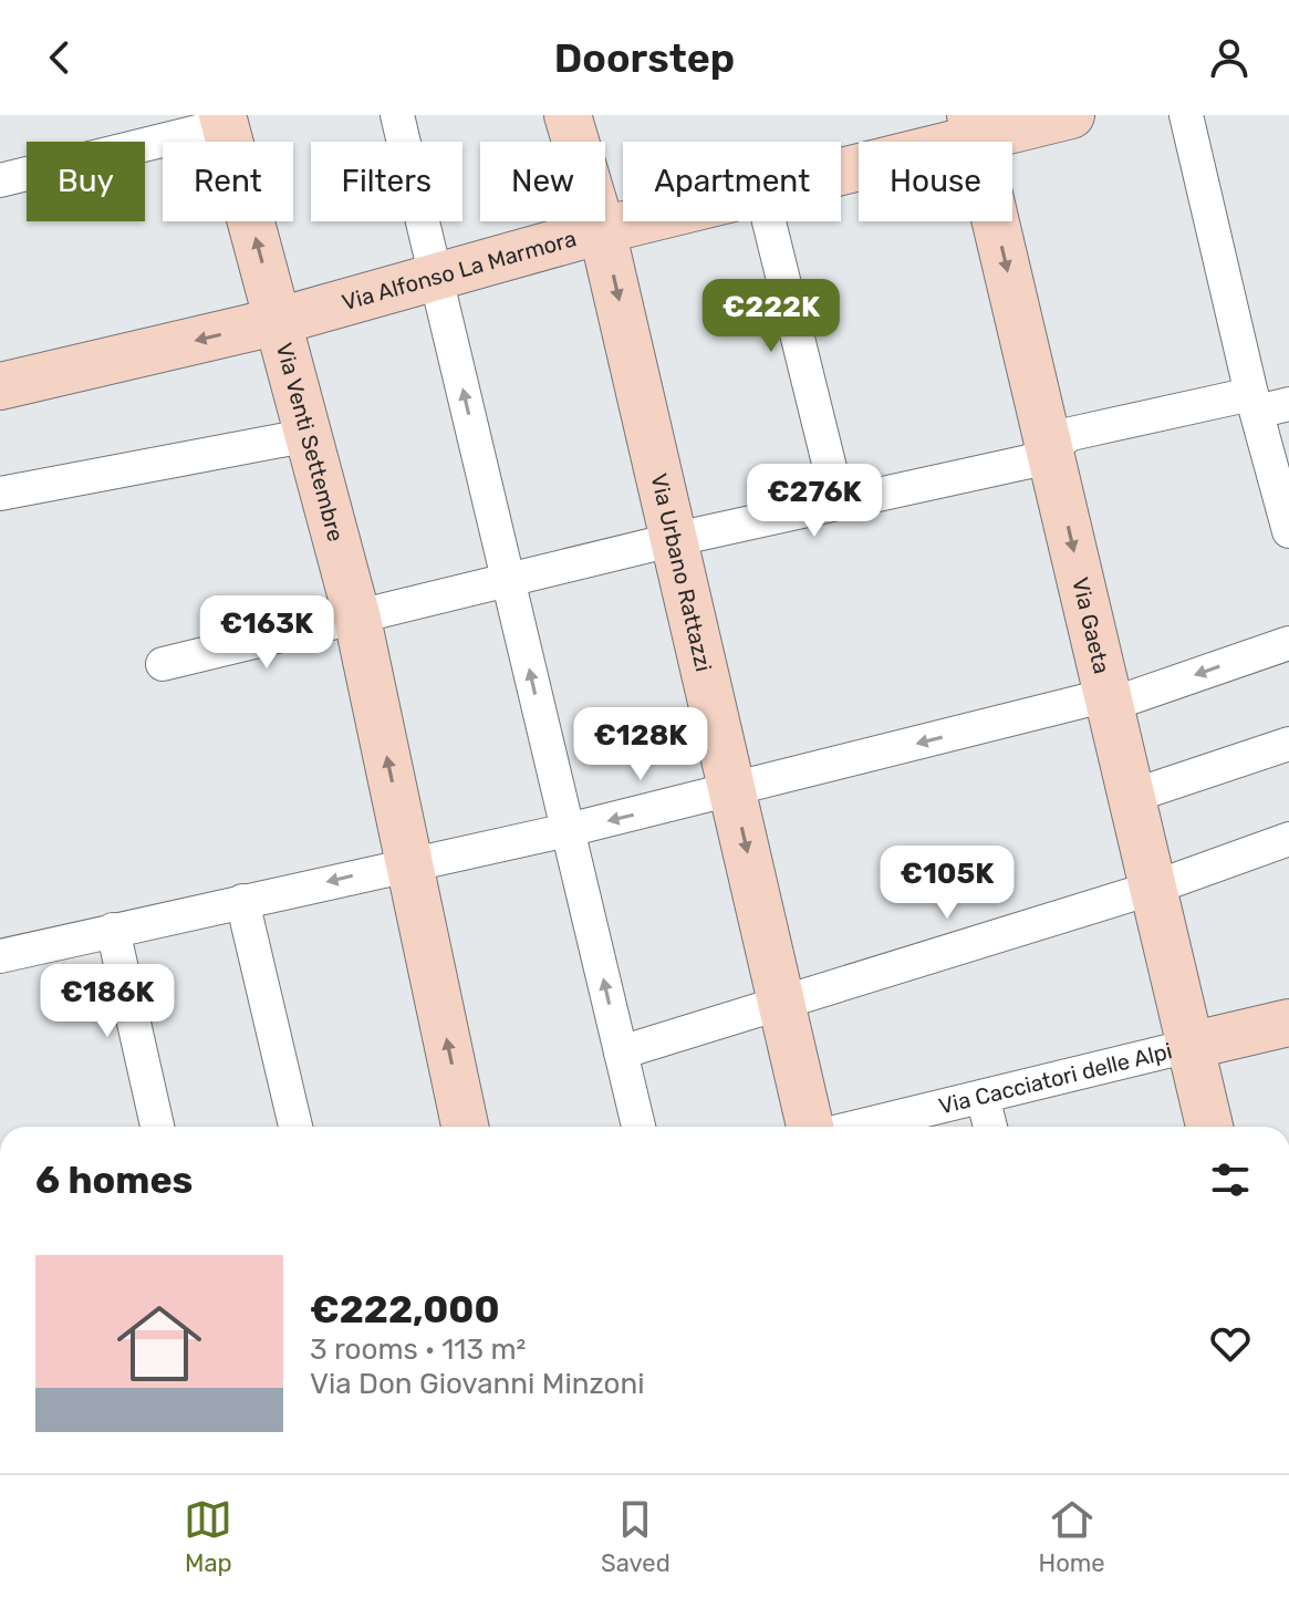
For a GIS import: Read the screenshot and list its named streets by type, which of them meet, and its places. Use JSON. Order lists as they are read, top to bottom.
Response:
{
  "streets": {
    "street": [
      "Via Alfonso La Marmora",
      "Via Venti Settembre",
      "Via Urbano Rattazzi",
      "Via Gaeta",
      "Via Cacciatori delle Alpi"
    ]
  },
  "crossings": [
    ["Via Alfonso La Marmora", "Via Venti Settembre"],
    ["Via Alfonso La Marmora", "Via Urbano Rattazzi"],
    ["Via Alfonso La Marmora", "Via Gaeta"],
    ["Via Gaeta", "Via Cacciatori delle Alpi"]
  ],
  "page": {
    "header": "Doorstep",
    "chip": [
      "Buy",
      "Rent",
      "Filters",
      "New",
      "Apartment",
      "House"
    ],
    "price": [
      "€222K",
      "€276K",
      "€163K",
      "€128K",
      "€105K",
      "€186K"
    ],
    "heading": "6 homes",
    "list": [
      {
        "name": "€222,000",
        "note": "3 rooms · 113 m² · Via Don Giovanni Minzoni"
      }
    ],
    "tabs": ["Map", "Saved", "Home"]
  }
}
